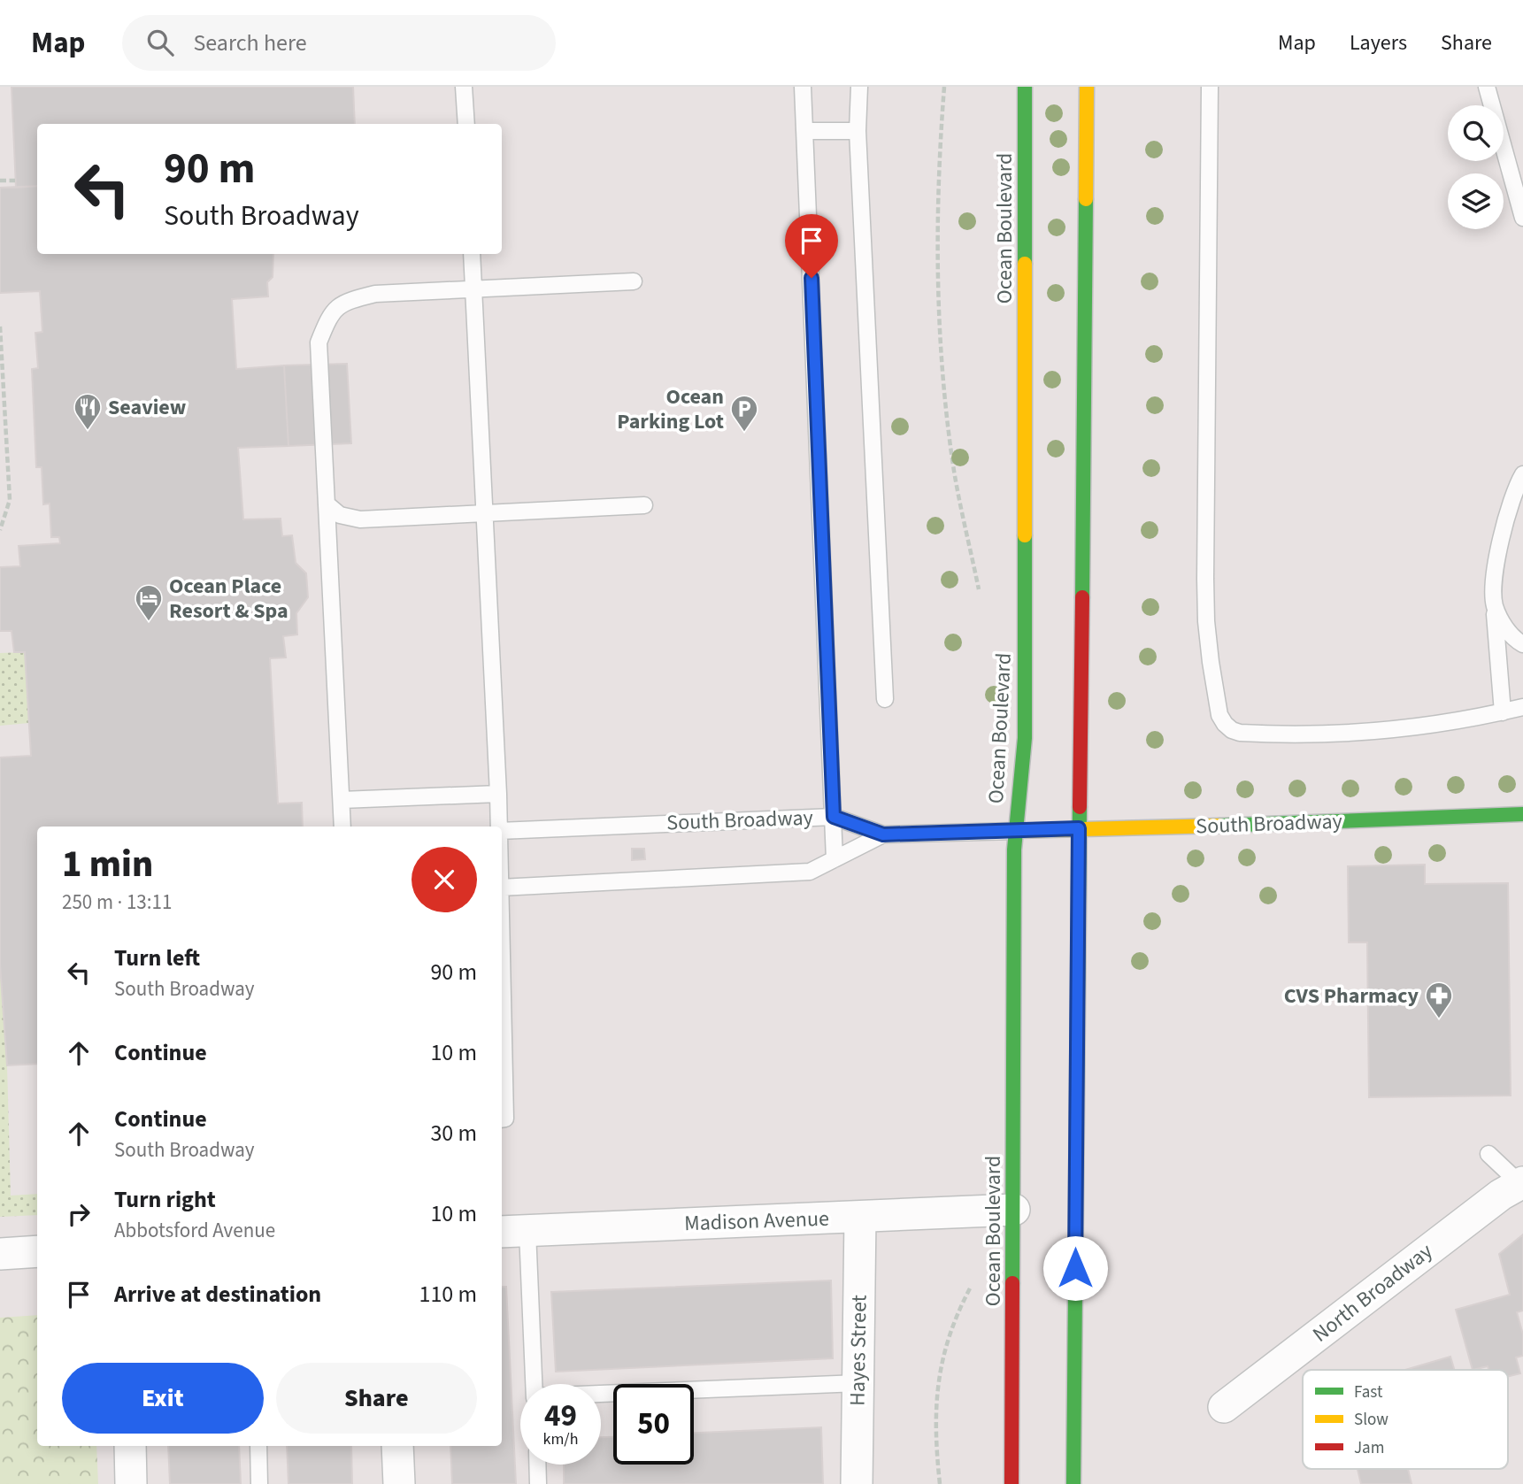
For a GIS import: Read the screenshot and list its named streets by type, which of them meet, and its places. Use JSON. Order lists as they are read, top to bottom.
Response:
{
  "streets": {
    "main road": ["Ocean Boulevard", "South Broadway"],
    "street": ["Madison Avenue", "North Broadway", "Hayes Street"]
  },
  "crossings": [
    ["Ocean Boulevard", "South Broadway"],
    ["Ocean Boulevard", "Madison Avenue"],
    ["Madison Avenue", "Hayes Street"]
  ],
  "places": {
    "restaurant": ["Seaview"],
    "parking": ["Ocean Parking Lot"],
    "hotel": ["Ocean Place Resort & Spa"],
    "pharmacy": ["CVS Pharmacy"]
  },
  "legend": ["Fast", "Slow", "Jam"],
  "page": {
    "header": "Map",
    "search": "Search here",
    "nav": ["Map", "Layers", "Share"],
    "turn": ["90 m", "South Broadway"],
    "heading": ["1 min", "250 m · 13:11"],
    "list": [
      {
        "name": "Turn left",
        "note": "South Broadway",
        "value": "90 m"
      },
      {
        "name": "Continue",
        "value": "10 m"
      },
      {
        "name": "Continue",
        "note": "South Broadway",
        "value": "30 m"
      },
      {
        "name": "Turn right",
        "note": "Abbotsford Avenue",
        "value": "10 m"
      },
      {
        "name": "Arrive at destination",
        "value": "110 m"
      }
    ],
    "buttons": ["Exit", "Share"],
    "speed": "49 km/h",
    "limit": "50"
  }
}
